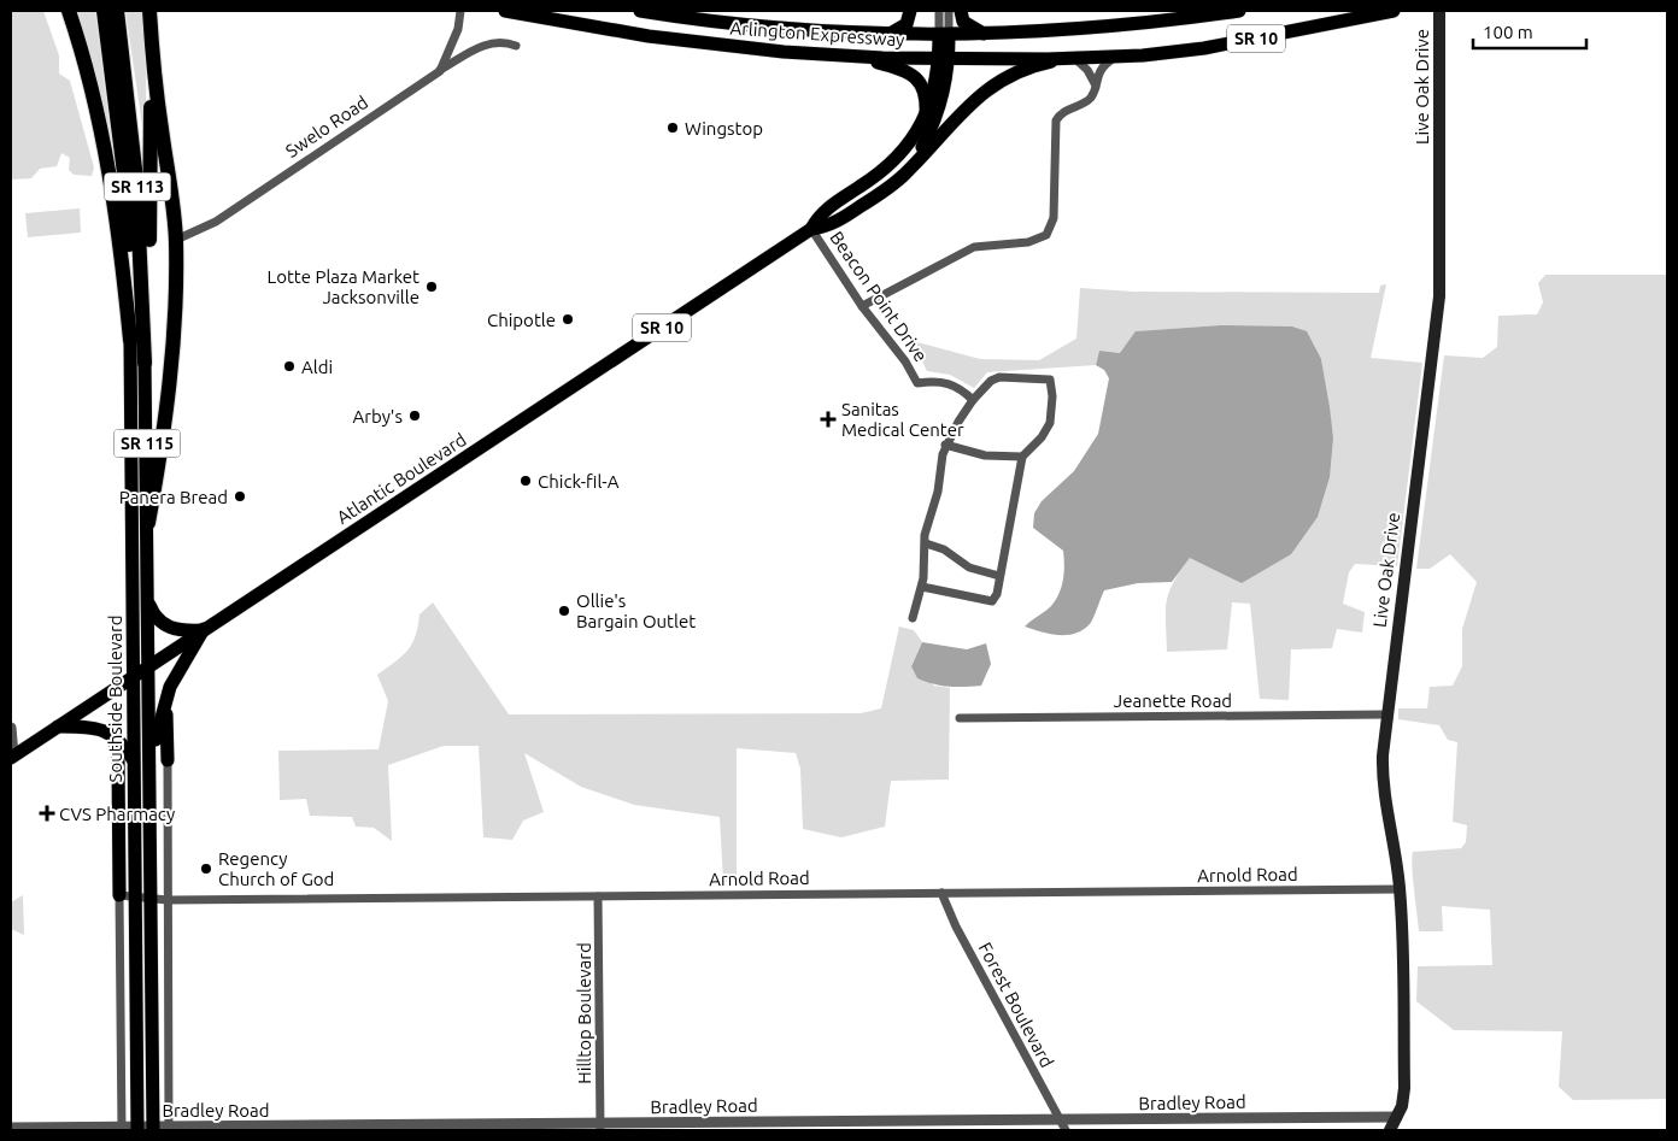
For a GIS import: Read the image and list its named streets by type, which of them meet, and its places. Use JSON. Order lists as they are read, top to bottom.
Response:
{
  "streets": {
    "highway": ["SR 113", "SR 115"],
    "main road": [
      "Arlington Expressway",
      "SR 10",
      "Live Oak Drive",
      "Atlantic Boulevard",
      "Southside Boulevard"
    ],
    "street": [
      "Swelo Road",
      "Beacon Point Drive",
      "Jeanette Road",
      "Arnold Road",
      "Forest Boulevard",
      "Hilltop Boulevard",
      "Bradley Road"
    ]
  },
  "crossings": [
    ["Arlington Expressway", "SR 10"],
    ["Arlington Expressway", "Atlantic Boulevard"],
    ["SR 10", "Atlantic Boulevard"],
    ["Live Oak Drive", "Jeanette Road"],
    ["Live Oak Drive", "Arnold Road"],
    ["Live Oak Drive", "Bradley Road"],
    ["SR 113", "SR 115"],
    ["SR 113", "Southside Boulevard"],
    ["Beacon Point Drive", "Atlantic Boulevard"],
    ["SR 115", "Southside Boulevard"],
    ["Atlantic Boulevard", "Southside Boulevard"],
    ["Southside Boulevard", "Arnold Road"],
    ["Southside Boulevard", "Bradley Road"],
    ["Arnold Road", "Forest Boulevard"],
    ["Arnold Road", "Hilltop Boulevard"],
    ["Forest Boulevard", "Bradley Road"],
    ["Hilltop Boulevard", "Bradley Road"]
  ],
  "places": {
    "other": [
      "Wingstop",
      "Lotte Plaza Market Jacksonville",
      "Chipotle",
      "Aldi",
      "Arby's",
      "Chick-fil-A",
      "Panera Bread",
      "Ollie's Bargain Outlet",
      "Regency Church of God"
    ],
    "health": ["Sanitas Medical Center", "CVS Pharmacy"]
  },
  "scale_bar": "100 m"
}
